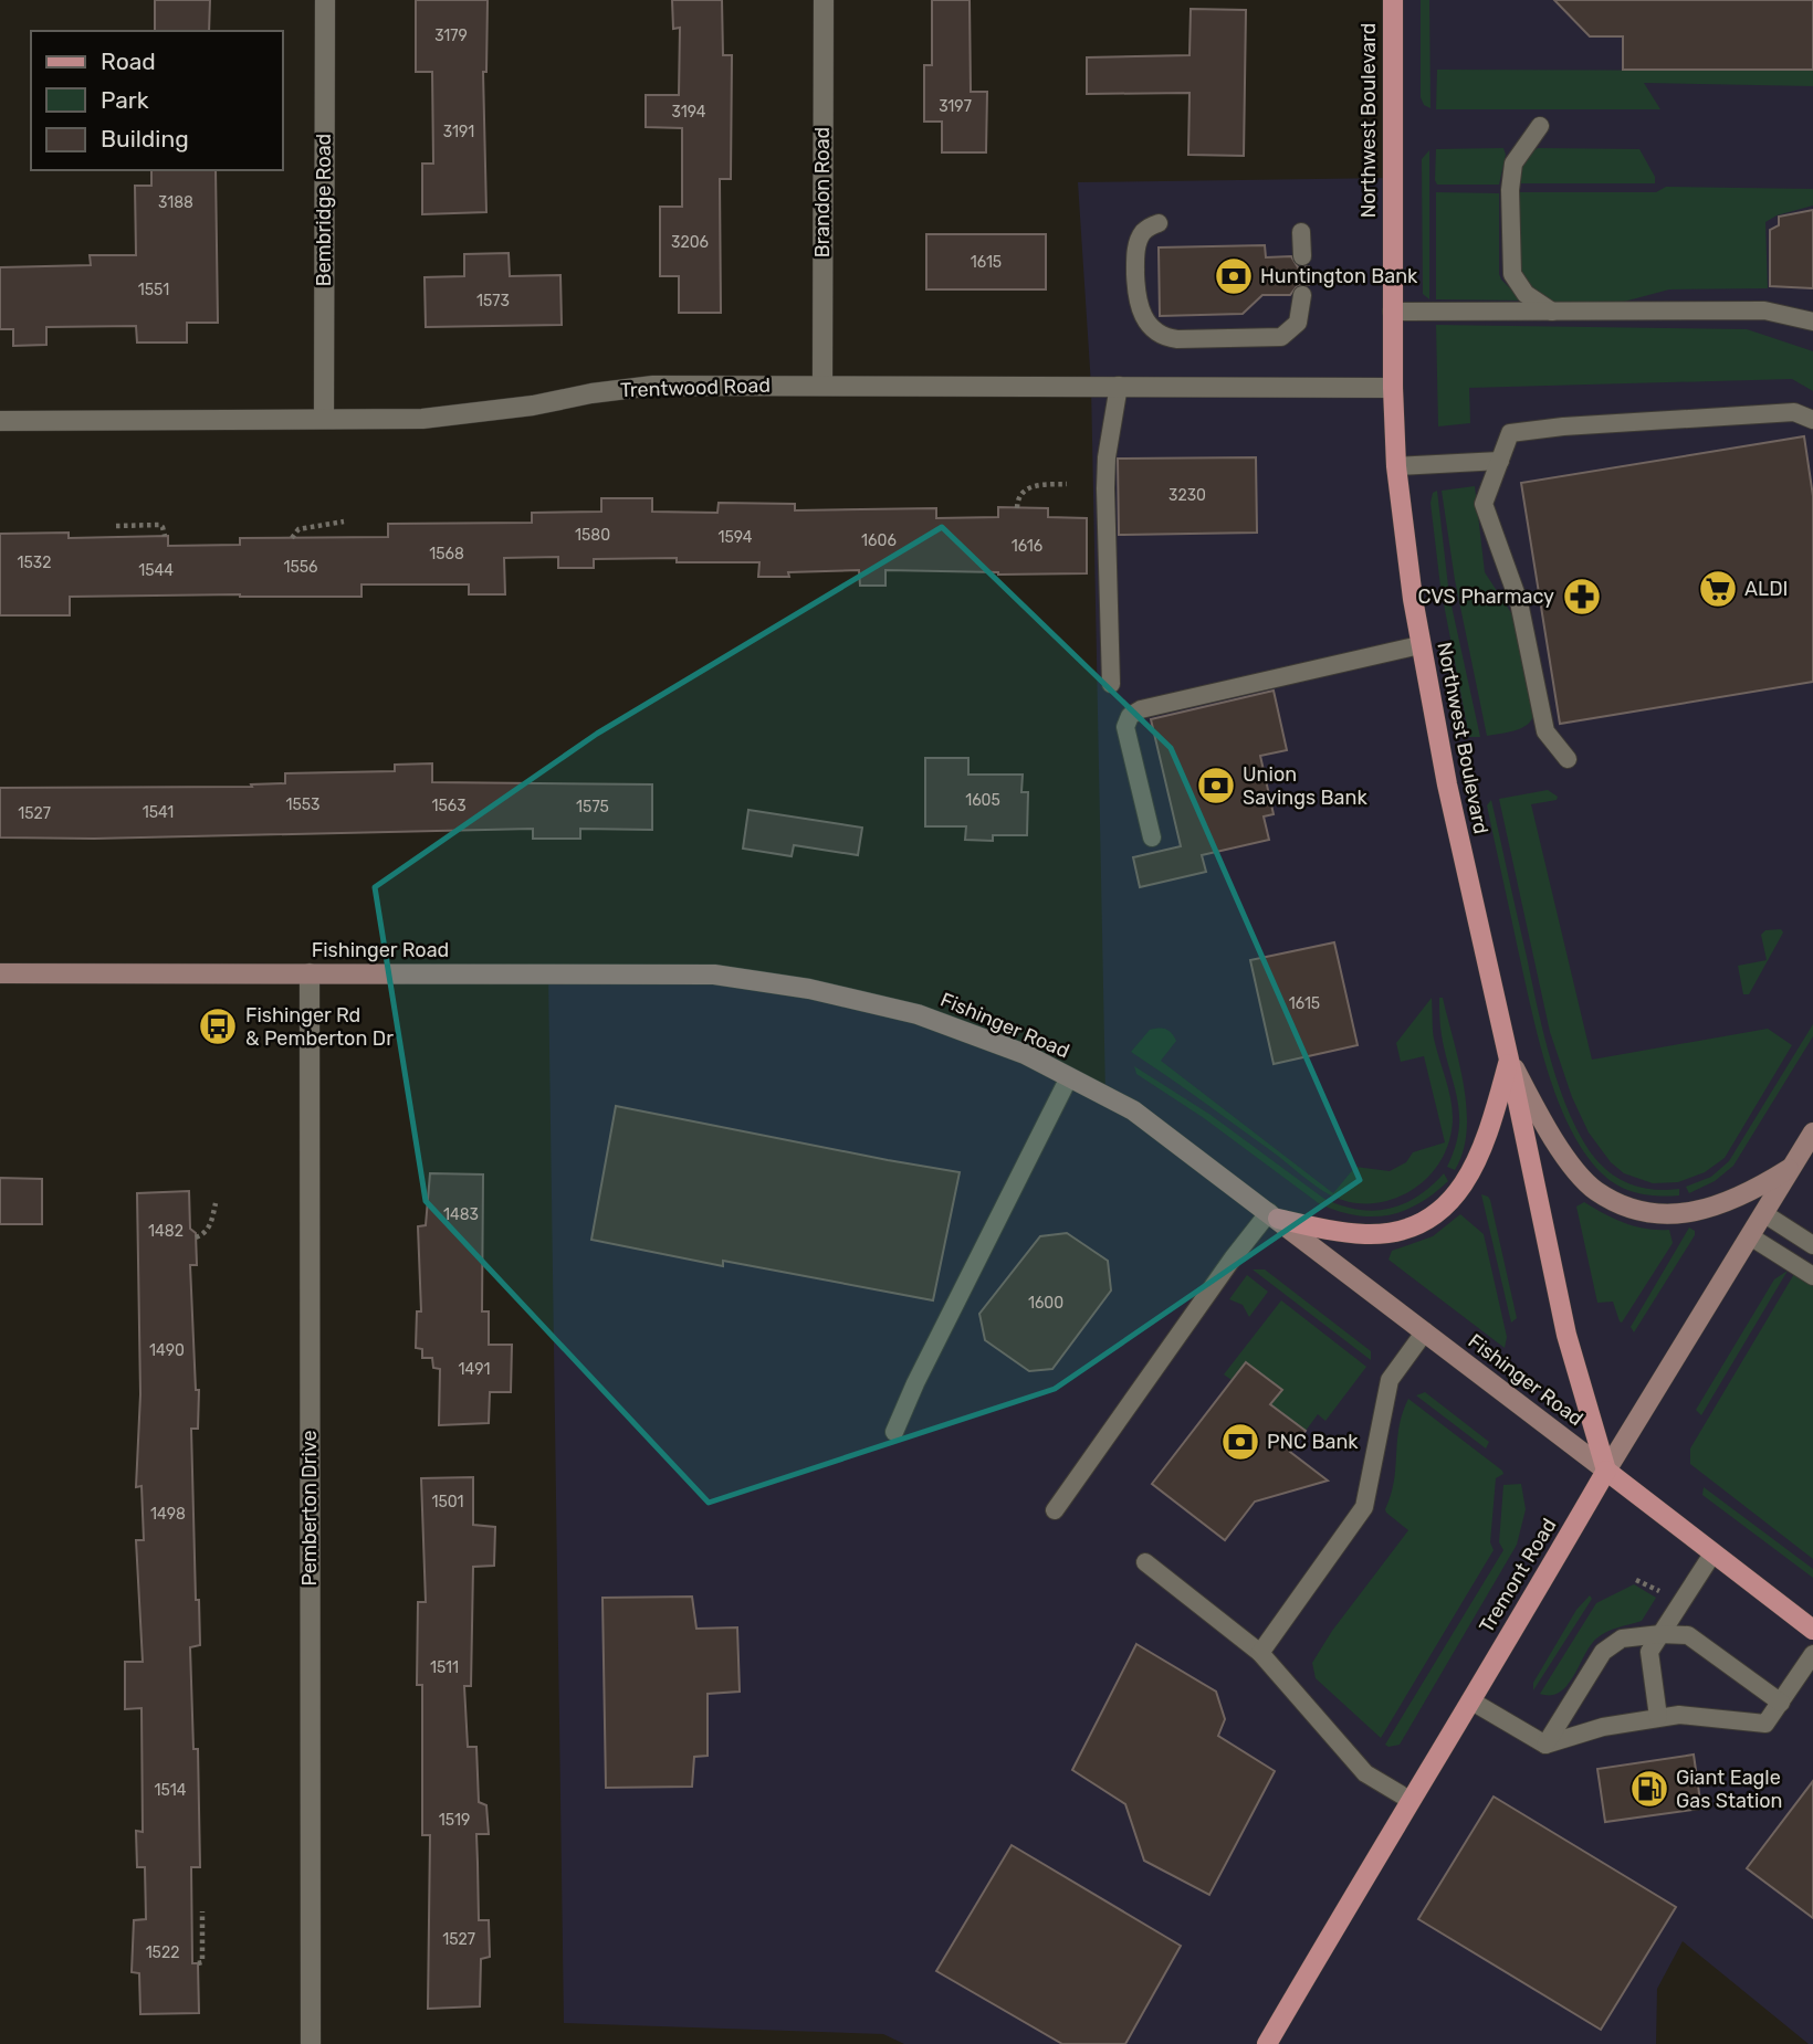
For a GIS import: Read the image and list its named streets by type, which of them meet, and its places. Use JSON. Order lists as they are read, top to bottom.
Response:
{
  "streets": {
    "main road": ["Northwest Boulevard", "Fishinger Road", "Tremont Road"],
    "street": [
      "Brandon Road",
      "Bembridge Road",
      "Trentwood Road",
      "Pemberton Drive"
    ]
  },
  "crossings": [
    ["Northwest Boulevard", "Trentwood Road"],
    ["Northwest Boulevard", "Fishinger Road"],
    ["Northwest Boulevard", "Tremont Road"],
    ["Brandon Road", "Trentwood Road"],
    ["Bembridge Road", "Trentwood Road"],
    ["Fishinger Road", "Pemberton Drive"],
    ["Fishinger Road", "Tremont Road"]
  ],
  "places": {
    "bank": ["Huntington Bank", "Union Savings Bank", "PNC Bank"],
    "supermarket": ["ALDI"],
    "pharmacy": ["CVS Pharmacy"],
    "bus stop": ["Fishinger Rd & Pemberton Dr"],
    "fuel station": ["Giant Eagle Gas Station"]
  },
  "house_numbers": [
    "3179",
    "3197",
    "3194",
    "3191",
    "3188",
    "3206",
    "1615",
    "1551",
    "1573",
    "3230",
    "1580",
    "1594",
    "1606",
    "1616",
    "1568",
    "1532",
    "1556",
    "1544",
    "1605",
    "1553",
    "1563",
    "1575",
    "1541",
    "1527",
    "1615",
    "1483",
    "1482",
    "1600",
    "1490",
    "1491",
    "1501",
    "1498",
    "1511",
    "1514",
    "1519",
    "1527",
    "1522"
  ],
  "legend": ["Road", "Park", "Building"]
}
